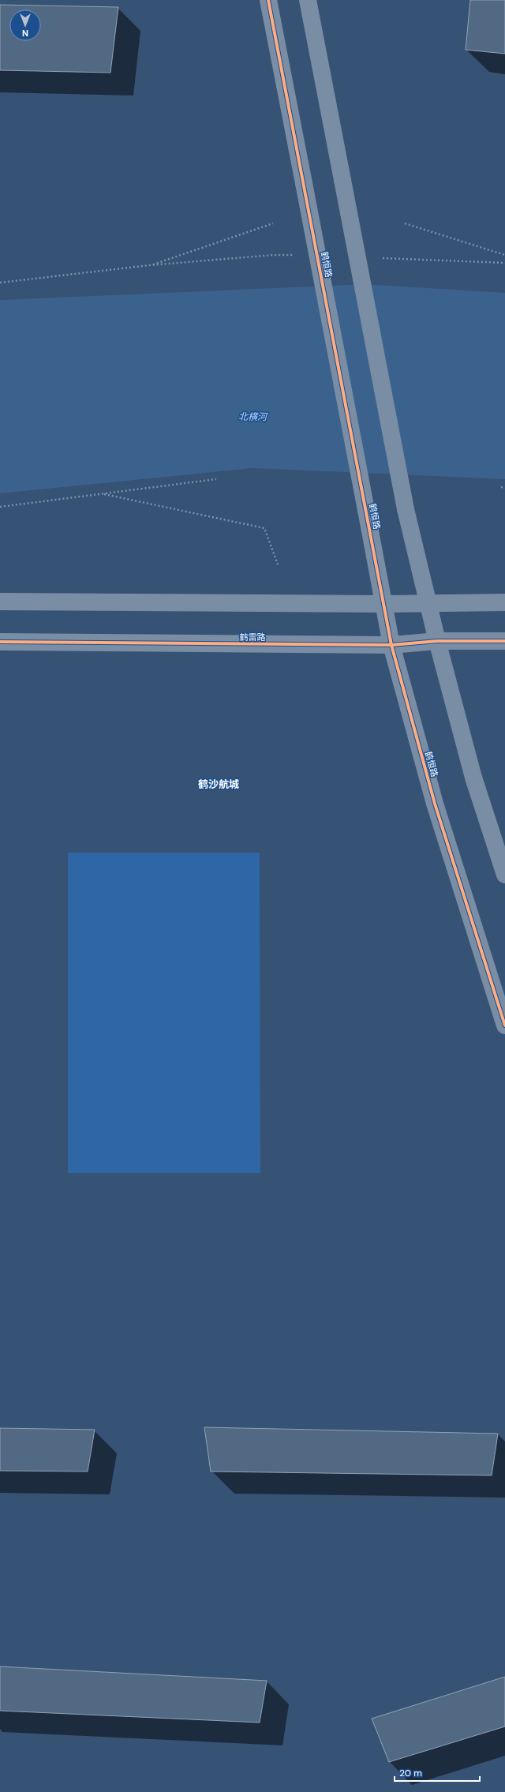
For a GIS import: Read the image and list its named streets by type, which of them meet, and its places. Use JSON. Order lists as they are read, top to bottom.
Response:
{
  "streets": {
    "street": ["鹤恒路", "鹤雷路"]
  },
  "crossings": [
    ["鹤恒路", "鹤雷路"]
  ],
  "districts": ["鹤沙航城"],
  "water": ["北横河"],
  "scale_bar": "20 m",
  "north": "bottom"
}
